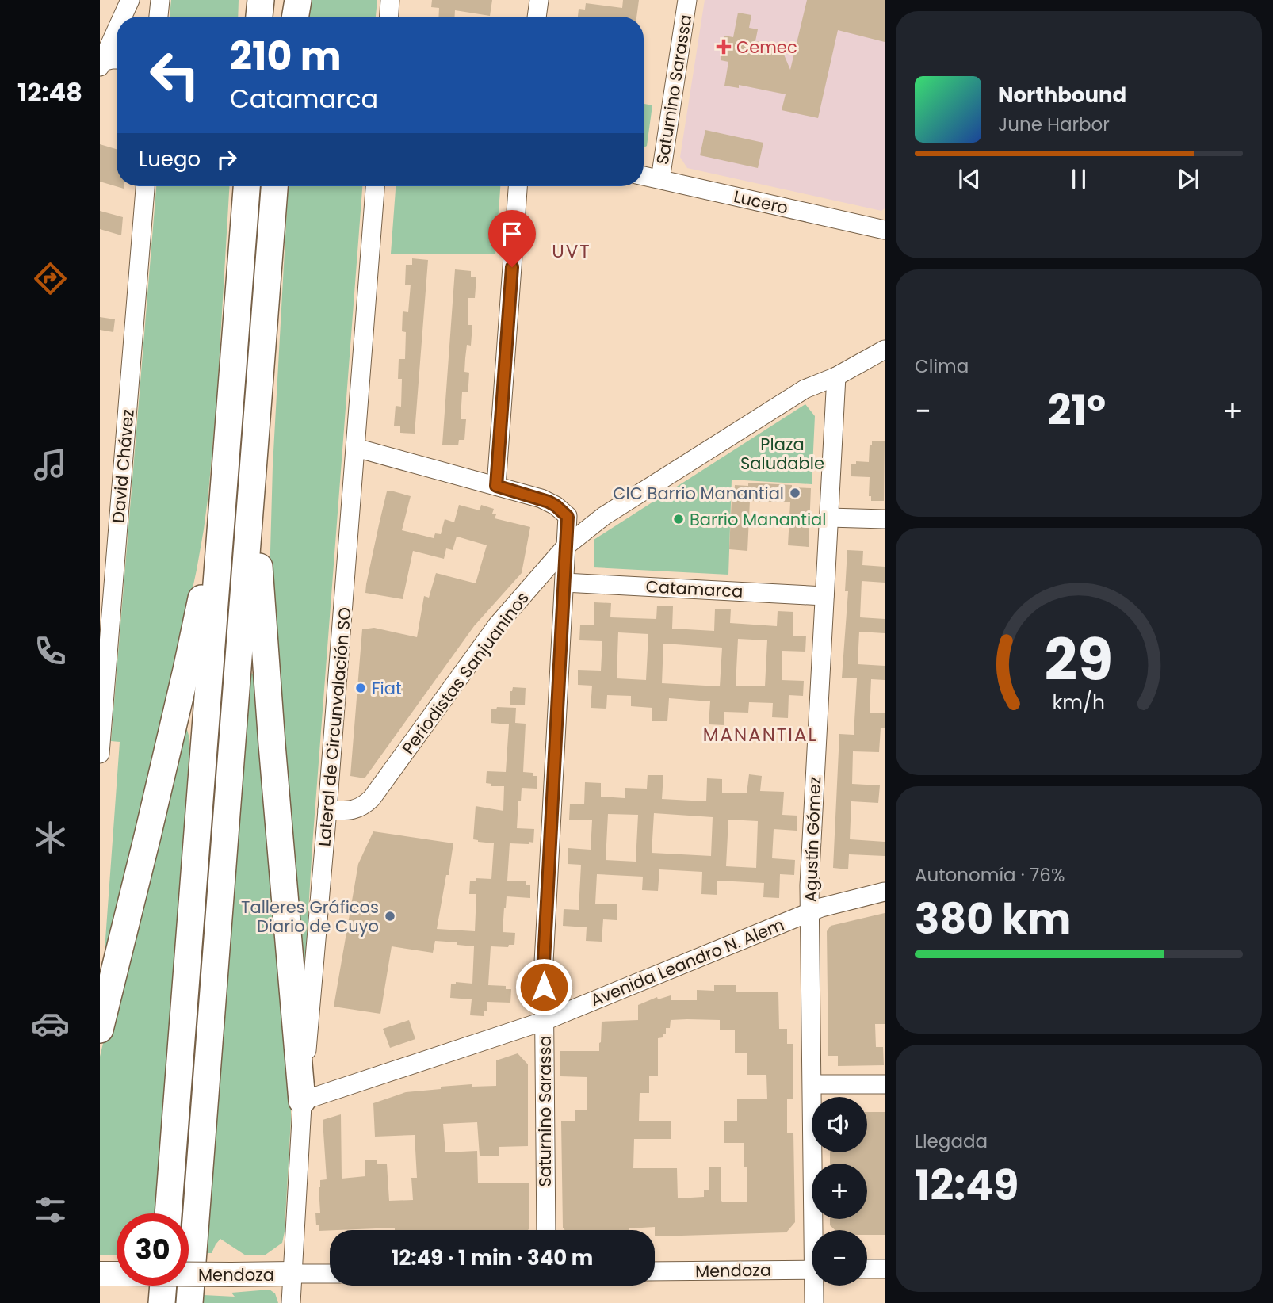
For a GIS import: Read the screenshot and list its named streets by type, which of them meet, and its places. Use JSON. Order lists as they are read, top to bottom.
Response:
{
  "streets": {
    "main road": ["Mendoza"],
    "street": [
      "Saturnino Sarassa",
      "Lucero",
      "David Chávez",
      "Catamarca",
      "Periodistas Sanjuaninos",
      "Lateral de Circunvalación SO",
      "Agustín Gómez",
      "Avenida Leandro N. Alem"
    ]
  },
  "crossings": [
    ["Saturnino Sarassa", "Lucero"],
    ["Saturnino Sarassa", "Catamarca"],
    ["Saturnino Sarassa", "Periodistas Sanjuaninos"],
    ["Saturnino Sarassa", "Avenida Leandro N. Alem"],
    ["Catamarca", "Agustín Gómez"],
    ["Periodistas Sanjuaninos", "Lateral de Circunvalación SO"],
    ["Periodistas Sanjuaninos", "Agustín Gómez"],
    ["Lateral de Circunvalación SO", "Avenida Leandro N. Alem"],
    ["Lateral de Circunvalación SO", "Mendoza"],
    ["Agustín Gómez", "Avenida Leandro N. Alem"]
  ],
  "districts": ["UVT", "MANANTIAL"],
  "parks": ["Plaza Saludable"],
  "places": {
    "health": ["Cemec"],
    "other": [
      "CIC Barrio Manantial",
      "Barrio Manantial",
      "Fiat",
      "Talleres Gráficos Diario de Cuyo"
    ]
  },
  "page": {
    "tabs": "12:48",
    "turn": ["210 m", "Catamarca"],
    "song": ["Northbound", "June Harbor"],
    "then": "Luego",
    "tile": [
      "Clima",
      ["Autonomía · 76%", "380 km"],
      ["Llegada", "12:49"]
    ],
    "heat": ["−", "21°", "+"],
    "map_buttons": ["+", "−"],
    "limit": "30",
    "trip": "12:49 · 1 min · 340 m",
    "gauge": ["29", "km/h"]
  }
}
